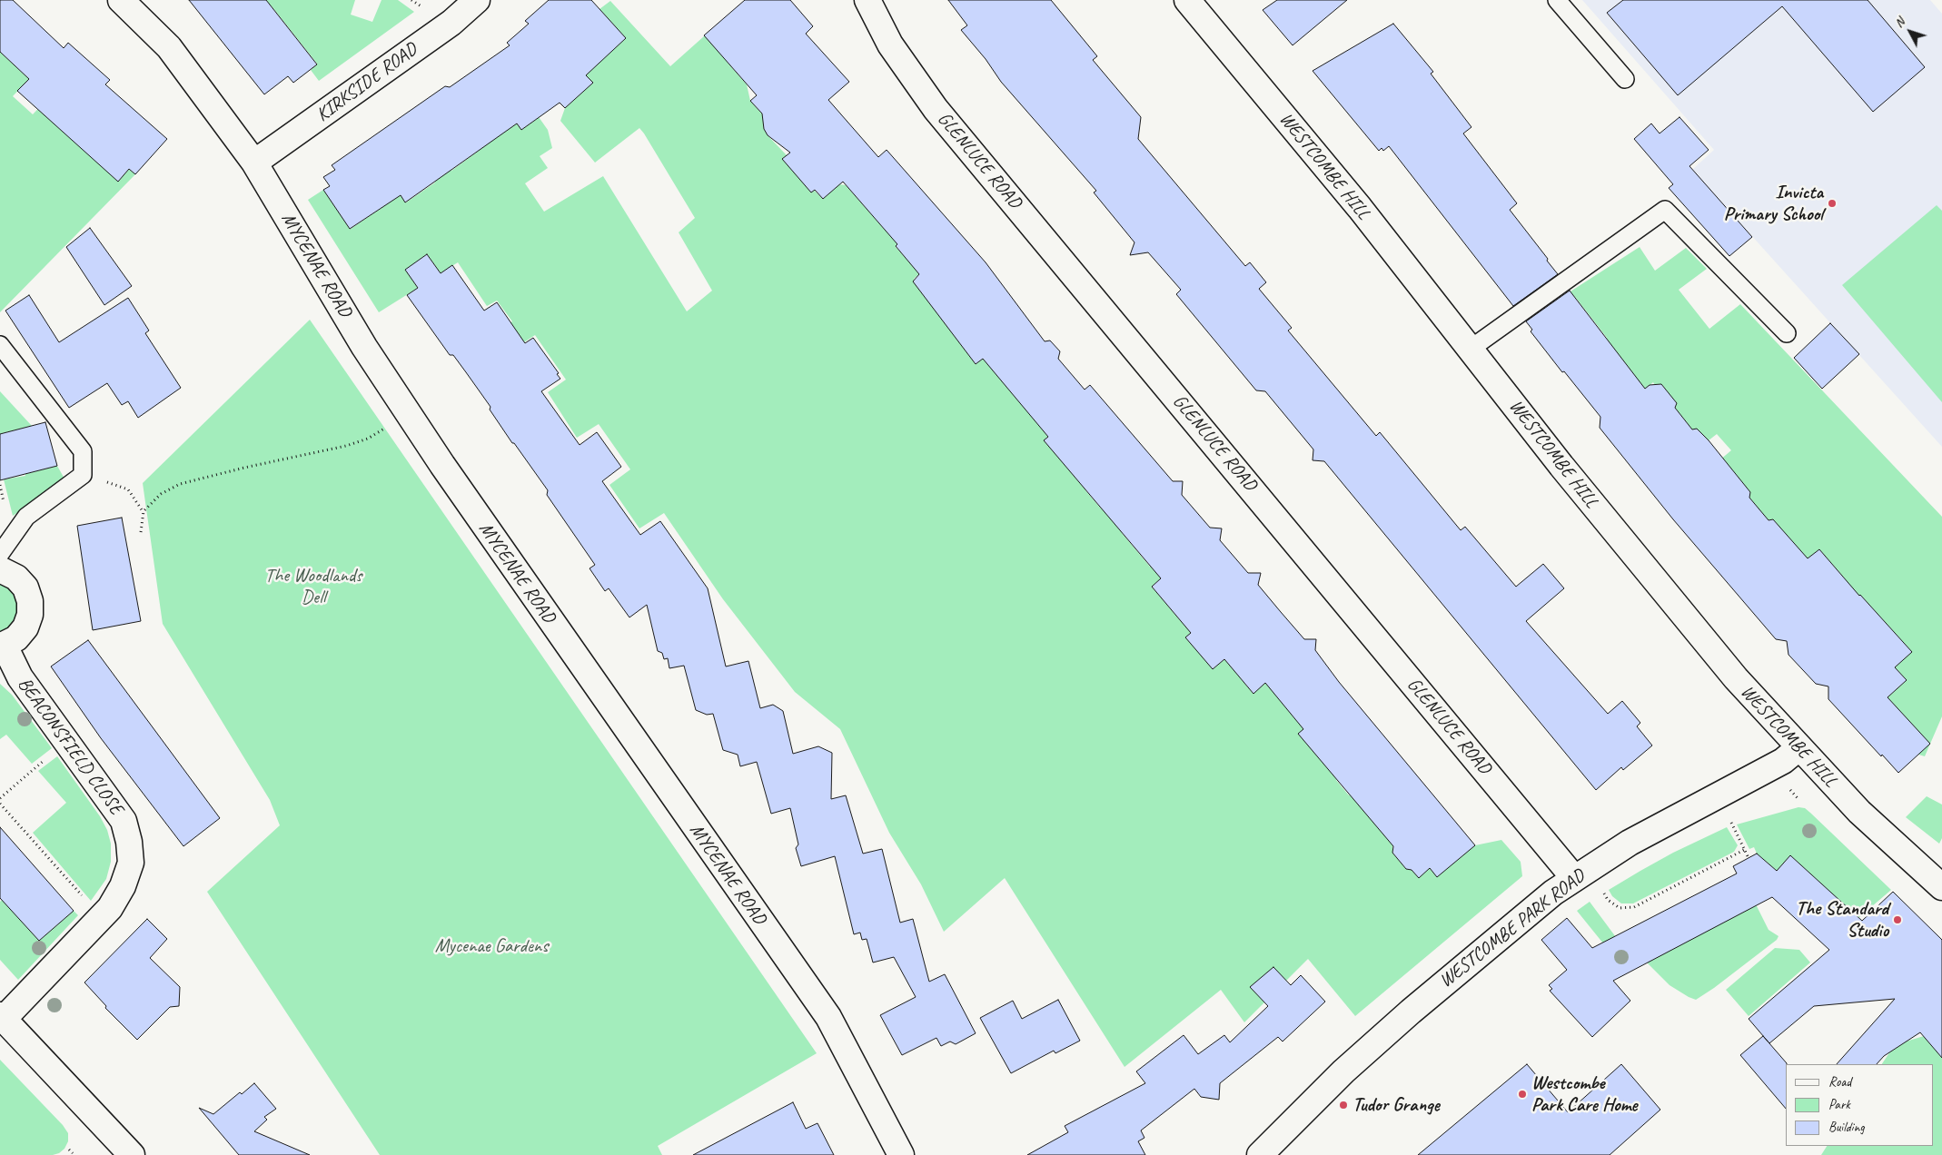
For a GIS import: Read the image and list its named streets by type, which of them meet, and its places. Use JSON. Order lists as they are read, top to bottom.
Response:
{
  "streets": {
    "street": [
      "KIRKSIDE ROAD",
      "GLENLUCE ROAD",
      "WESTCOMBE HILL",
      "MYCENAE ROAD",
      "BEACONSFIELD CLOSE",
      "WESTCOMBE PARK ROAD"
    ]
  },
  "crossings": [
    ["KIRKSIDE ROAD", "MYCENAE ROAD"],
    ["GLENLUCE ROAD", "WESTCOMBE PARK ROAD"],
    ["WESTCOMBE HILL", "WESTCOMBE PARK ROAD"]
  ],
  "parks": ["The Woodlands Dell", "Mycenae Gardens"],
  "places": [
    "Invicta Primary School",
    "The Standard Studio",
    "Westcombe Park Care Home",
    "Tudor Grange"
  ],
  "legend": ["Road", "Park", "Building"],
  "north": "top left"
}
